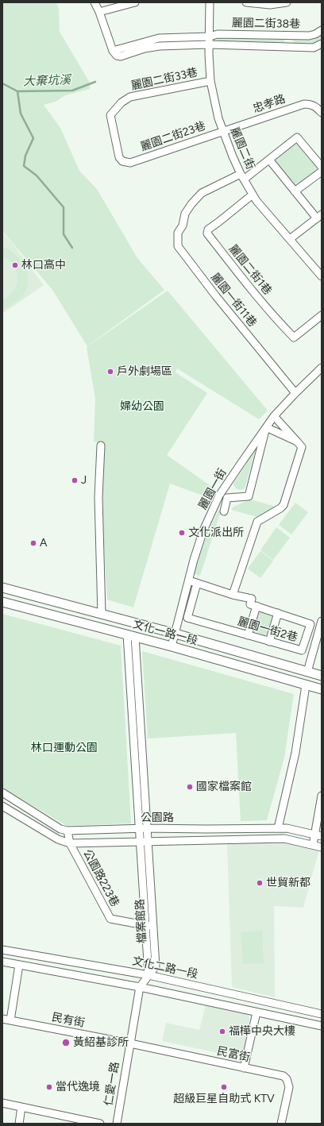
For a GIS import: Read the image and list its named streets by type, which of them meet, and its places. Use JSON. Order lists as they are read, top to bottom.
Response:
{
  "streets": {
    "main road": ["文化一路一段"],
    "street": [
      "麗園二街38巷",
      "麗園二街33巷",
      "忠孝路",
      "麗園二街23巷",
      "麗園二街",
      "麗園二街1巷",
      "麗園一街11巷",
      "麗園一街",
      "麗園一街2巷",
      "公園路",
      "公園路223巷",
      "檔案館路",
      "文化二路一段",
      "民有街",
      "民富街",
      "仁愛一路"
    ]
  },
  "crossings": [
    ["麗園二街38巷", "麗園二街"],
    ["麗園二街33巷", "麗園二街23巷"],
    ["麗園二街33巷", "麗園二街"],
    ["忠孝路", "麗園二街23巷"],
    ["忠孝路", "麗園二街"],
    ["麗園二街23巷", "麗園二街"],
    ["麗園二街", "麗園二街1巷"],
    ["麗園二街", "麗園一街11巷"],
    ["麗園一街11巷", "麗園一街"],
    ["麗園一街", "麗園一街2巷"],
    ["麗園一街", "文化一路一段"],
    ["文化一路一段", "檔案館路"],
    ["公園路", "檔案館路"],
    ["公園路223巷", "檔案館路"],
    ["檔案館路", "文化二路一段"],
    ["檔案館路", "仁愛一路"],
    ["文化二路一段", "仁愛一路"],
    ["民有街", "民富街"],
    ["民有街", "仁愛一路"],
    ["民富街", "仁愛一路"]
  ],
  "water": ["大棄坑溪"],
  "parks": ["婦幼公園", "林口運動公園"],
  "places": [
    "林口高中",
    "戶外劇場區",
    "J",
    "文化派出所",
    "A",
    "國家檔案館",
    "世貿新都",
    "福樺中央大樓",
    "黃紹基診所",
    "當代逸境",
    "超級巨星自助式 KTV"
  ]
}
